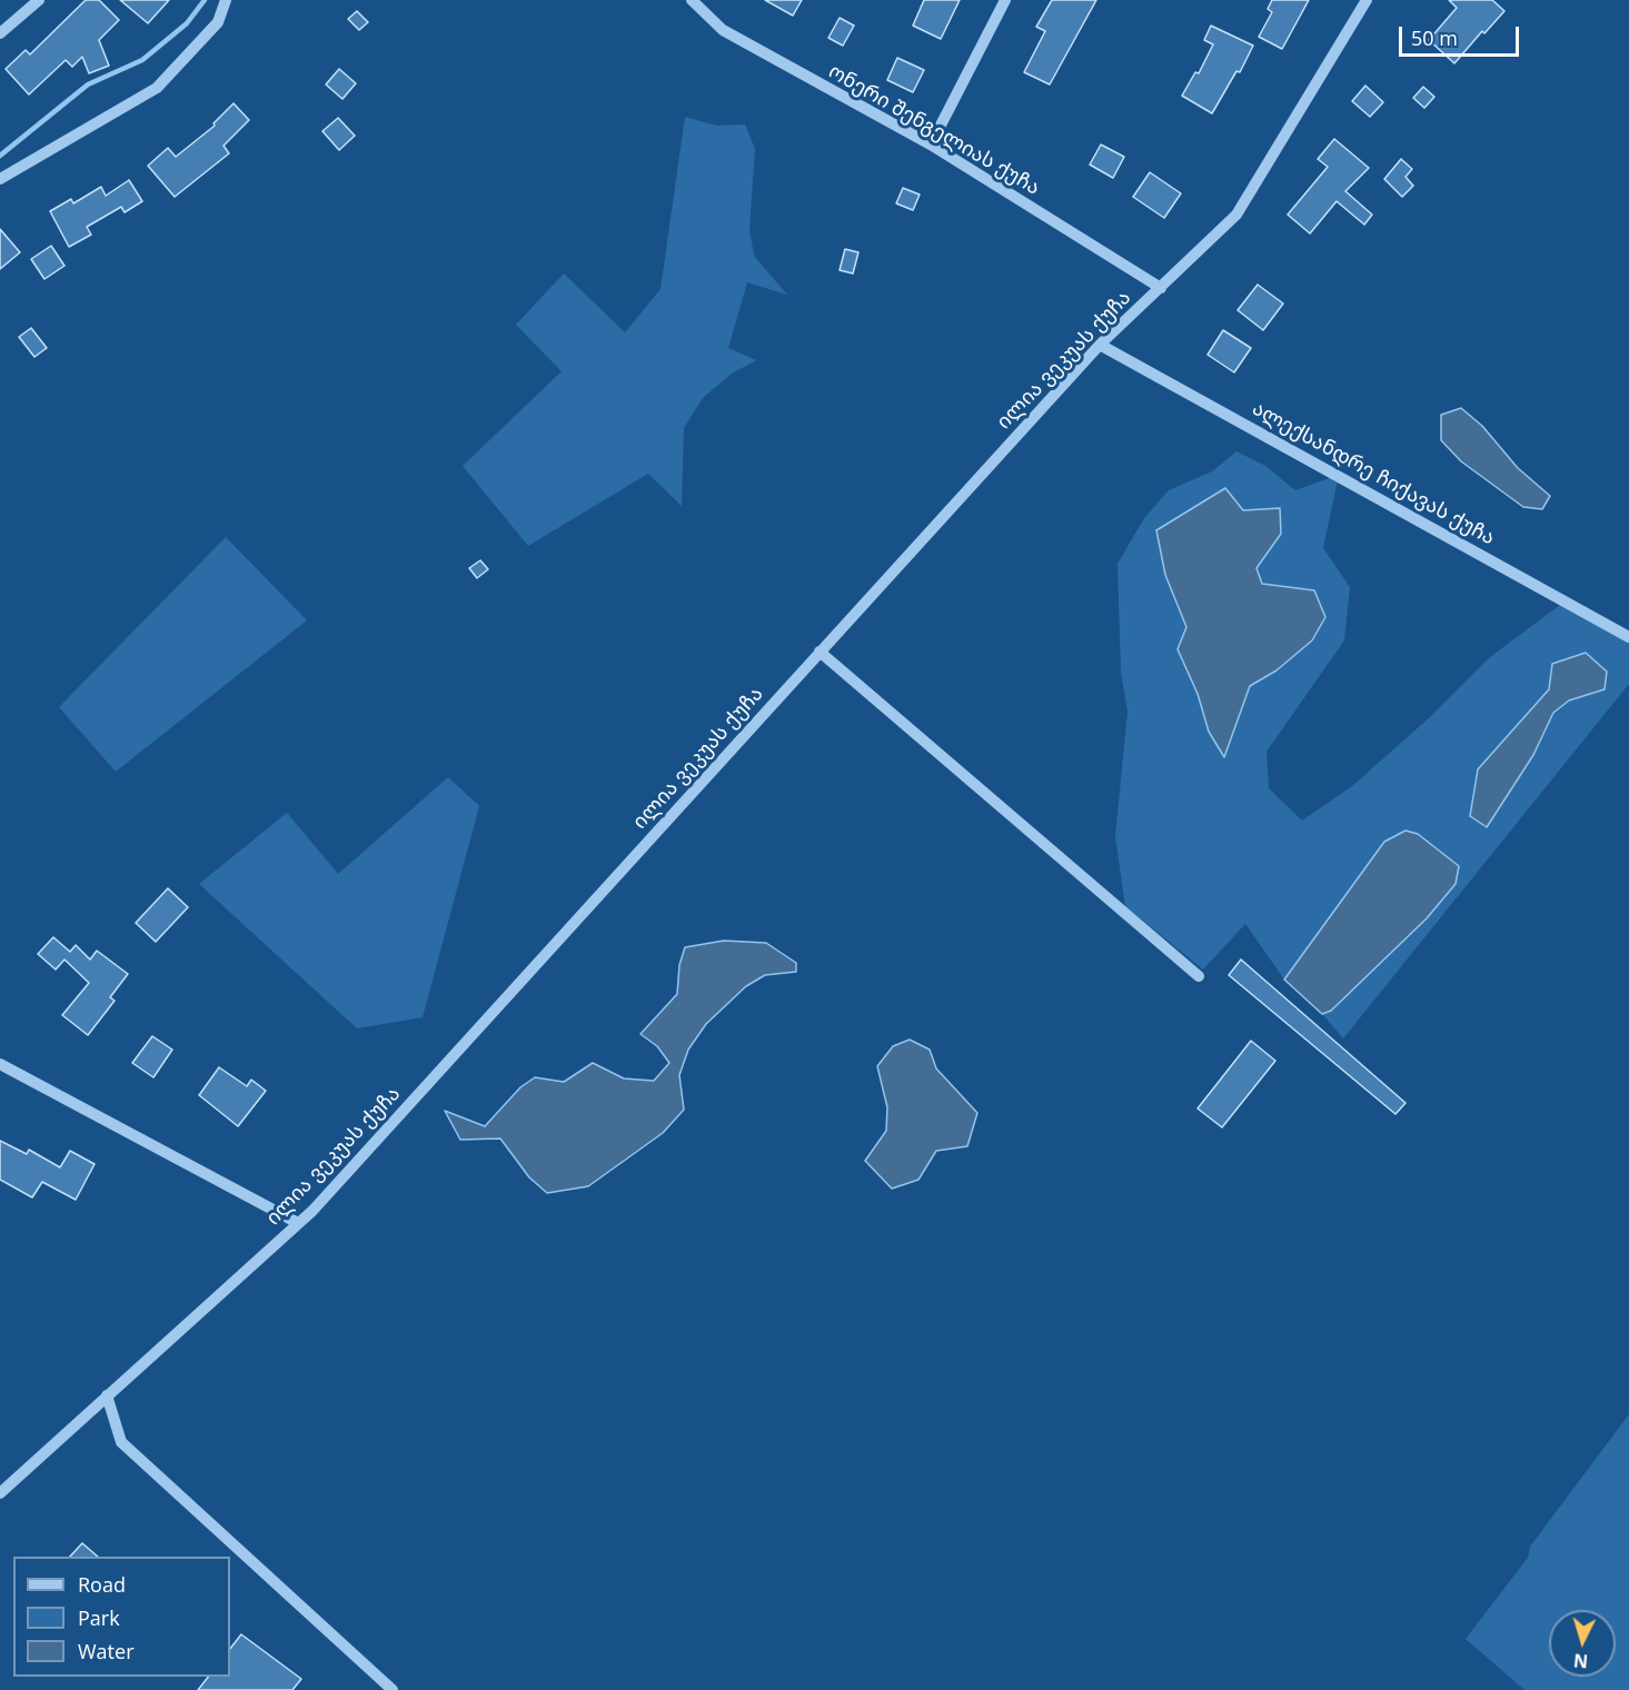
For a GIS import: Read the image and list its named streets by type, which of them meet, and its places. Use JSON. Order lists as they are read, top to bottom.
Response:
{
  "streets": {
    "street": ["ონერი შენგელიას ქუჩა", "ილია ვეკუას ქუჩა", "ალექსანდრე ჩიქავას ქუჩა"]
  },
  "crossings": [
    ["ონერი შენგელიას ქუჩა", "ილია ვეკუას ქუჩა"],
    ["ილია ვეკუას ქუჩა", "ალექსანდრე ჩიქავას ქუჩა"]
  ],
  "legend": ["Road", "Park", "Water"],
  "scale_bar": "50 m",
  "north": "bottom"
}
